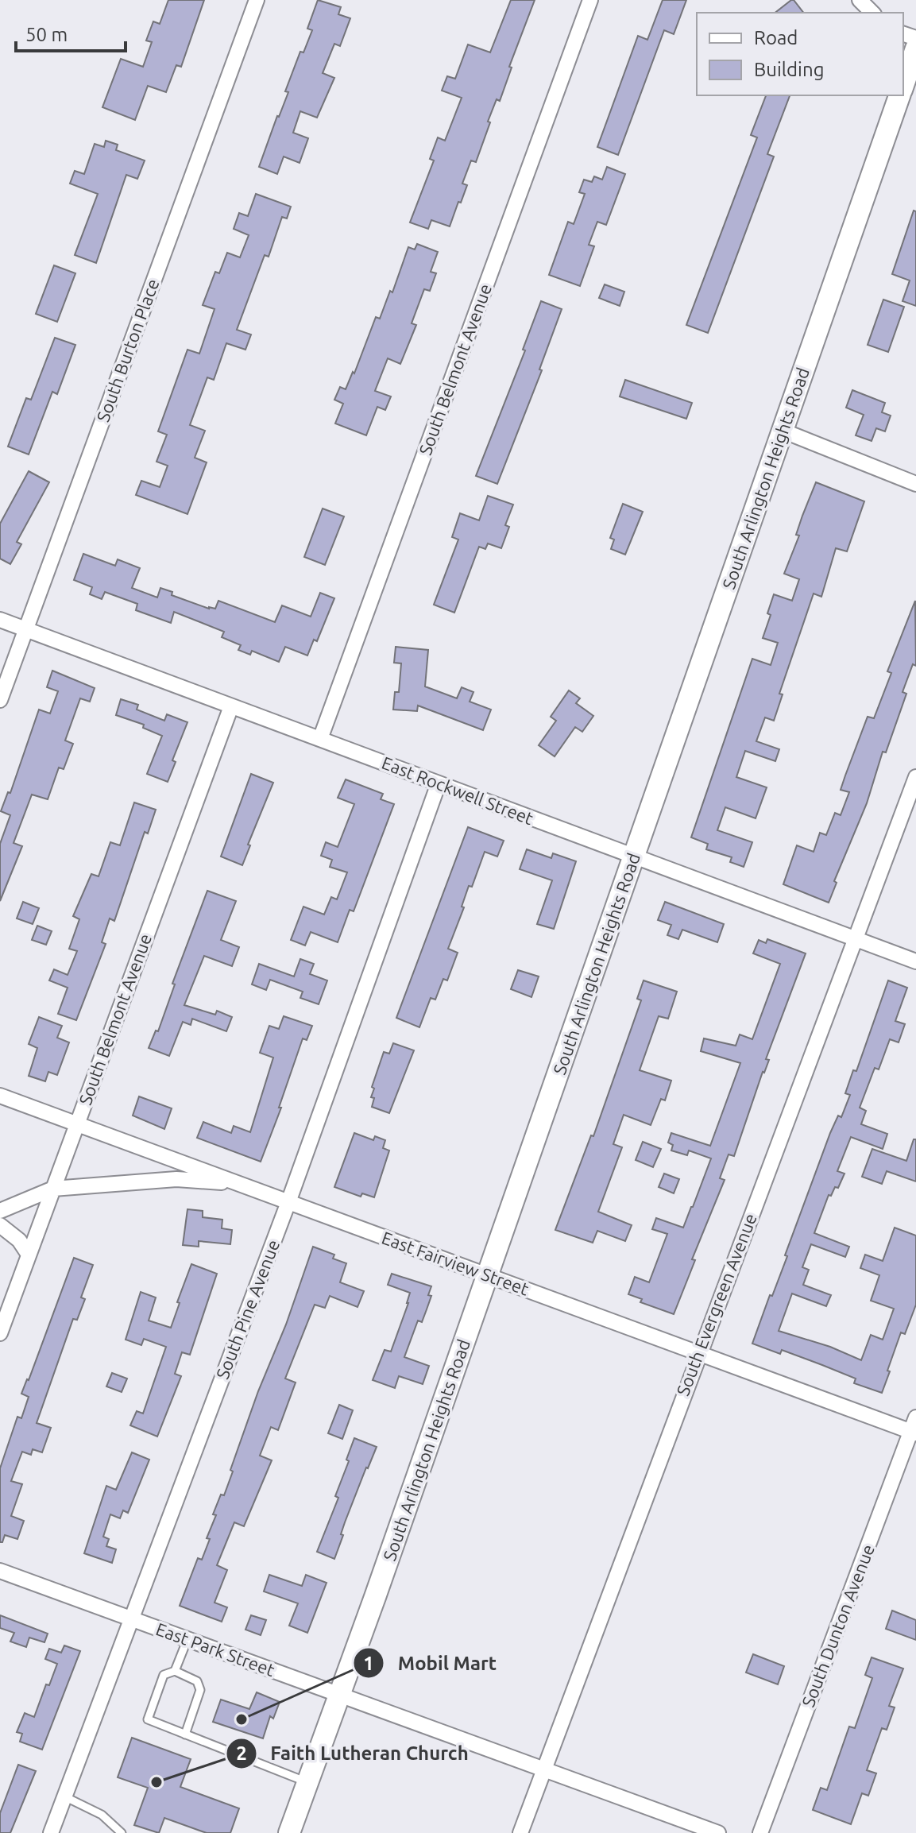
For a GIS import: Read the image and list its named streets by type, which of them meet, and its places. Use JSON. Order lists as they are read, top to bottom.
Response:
{
  "streets": {
    "main road": ["South Arlington Heights Road"],
    "street": [
      "South Burton Place",
      "South Belmont Avenue",
      "East Rockwell Street",
      "East Fairview Street",
      "South Evergreen Avenue",
      "South Pine Avenue",
      "South Dunton Avenue",
      "East Park Street"
    ]
  },
  "crossings": [
    ["South Burton Place", "East Rockwell Street"],
    ["South Belmont Avenue", "East Rockwell Street"],
    ["South Belmont Avenue", "East Fairview Street"],
    ["South Arlington Heights Road", "East Rockwell Street"],
    ["South Arlington Heights Road", "East Fairview Street"],
    ["South Arlington Heights Road", "East Park Street"],
    ["East Rockwell Street", "South Evergreen Avenue"],
    ["East Rockwell Street", "South Pine Avenue"],
    ["East Fairview Street", "South Evergreen Avenue"],
    ["East Fairview Street", "South Pine Avenue"],
    ["East Fairview Street", "South Dunton Avenue"],
    ["South Evergreen Avenue", "East Park Street"],
    ["South Pine Avenue", "East Park Street"]
  ],
  "places": ["Mobil Mart", "Faith Lutheran Church"],
  "legend": ["Road", "Building"],
  "scale_bar": "50 m"
}
